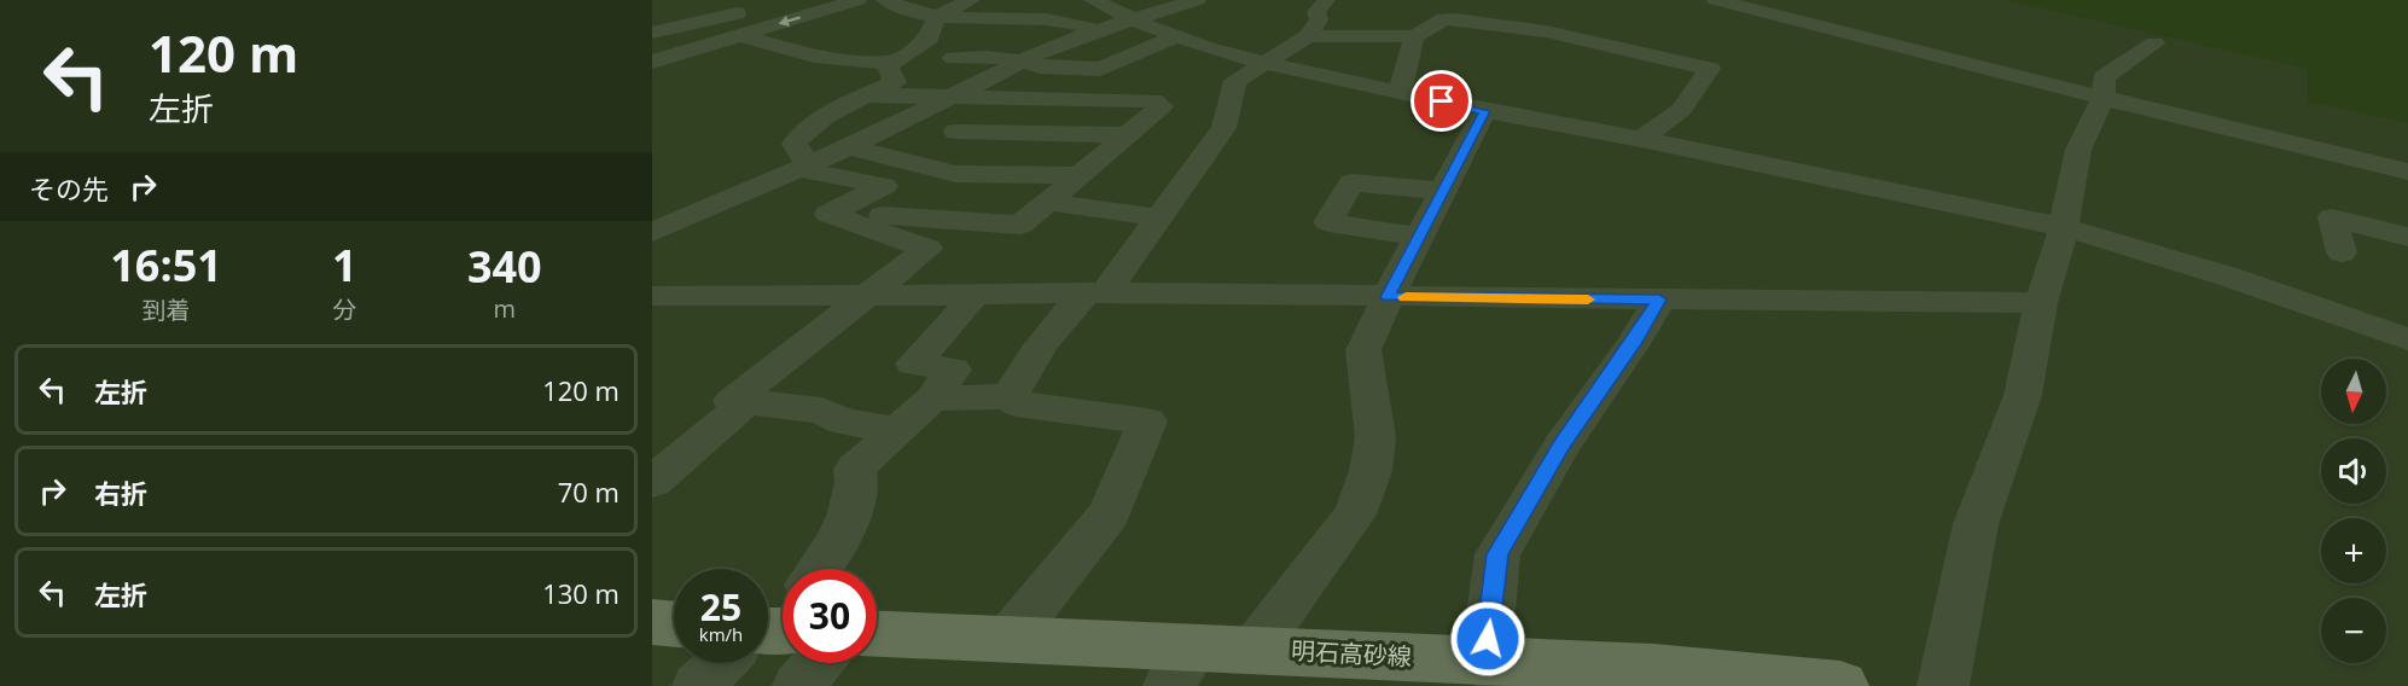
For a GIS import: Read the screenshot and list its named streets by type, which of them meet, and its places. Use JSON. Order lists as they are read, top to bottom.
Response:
{
  "streets": {
    "main road": ["明石高砂線"]
  },
  "north": "bottom",
  "page": {
    "turn": ["120 m", "左折"],
    "then": "その先",
    "eta": [
      "16:51",
      "到着",
      "1",
      "分",
      "340",
      "m"
    ],
    "list": [
      {
        "name": "左折",
        "value": "120 m"
      },
      {
        "name": "右折",
        "value": "70 m"
      },
      {
        "name": "左折",
        "value": "130 m"
      }
    ],
    "map_buttons": ["+", "−"],
    "speed": "25 km/h",
    "limit": "30"
  }
}
